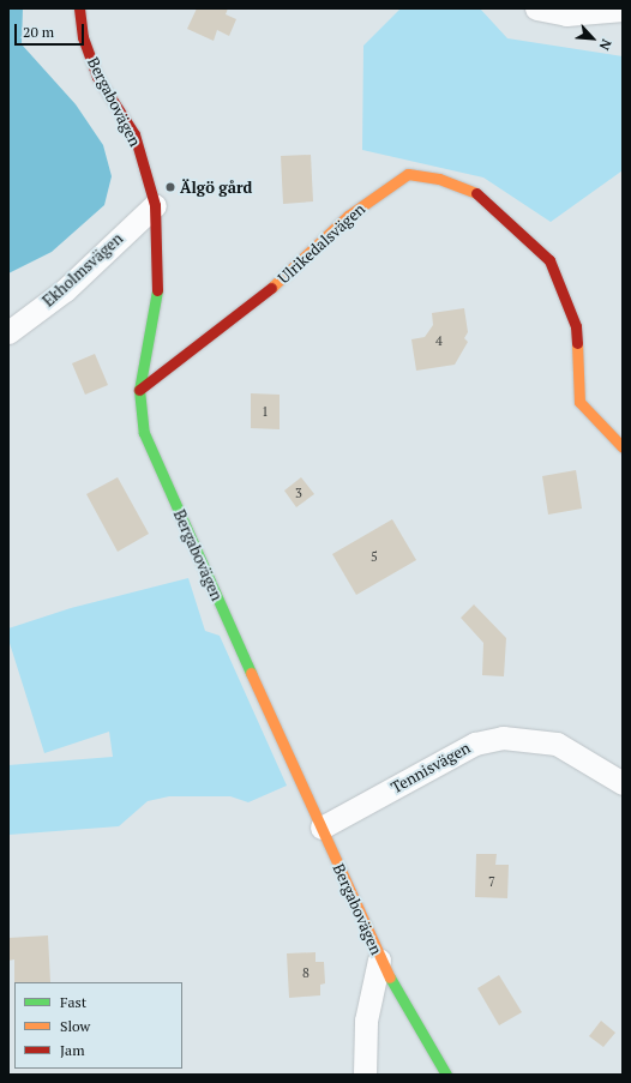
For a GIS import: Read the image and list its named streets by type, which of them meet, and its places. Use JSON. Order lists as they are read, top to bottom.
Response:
{
  "streets": {
    "street": [
      "Bergabovägen",
      "Ulrikedalsvägen",
      "Ekholmsvägen",
      "Tennisvägen"
    ]
  },
  "crossings": [
    ["Bergabovägen", "Ulrikedalsvägen"],
    ["Bergabovägen", "Ekholmsvägen"],
    ["Bergabovägen", "Tennisvägen"]
  ],
  "places": ["Älgö gård"],
  "house_numbers": [
    "4",
    "1",
    "3",
    "5",
    "7",
    "8"
  ],
  "legend": ["Fast", "Slow", "Jam"],
  "scale_bar": "20 m",
  "north": "bottom right"
}
